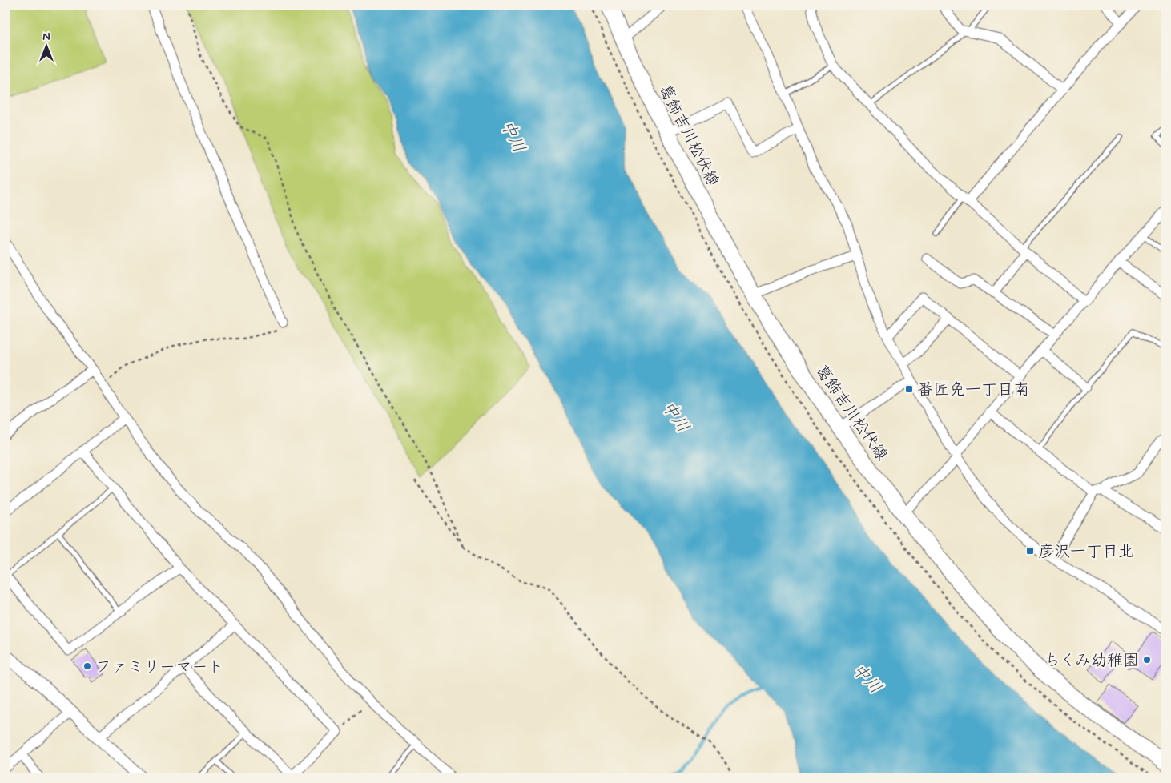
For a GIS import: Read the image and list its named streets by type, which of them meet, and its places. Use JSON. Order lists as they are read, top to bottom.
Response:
{
  "streets": {
    "main road": ["葛飾吉川松伏線"]
  },
  "water": ["中川"],
  "places": {
    "transit": ["番匠免一丁目南", "彦沢一丁目北"],
    "other": ["ちくみ幼稚園", "ファミリーマート"]
  },
  "north": "top"
}
